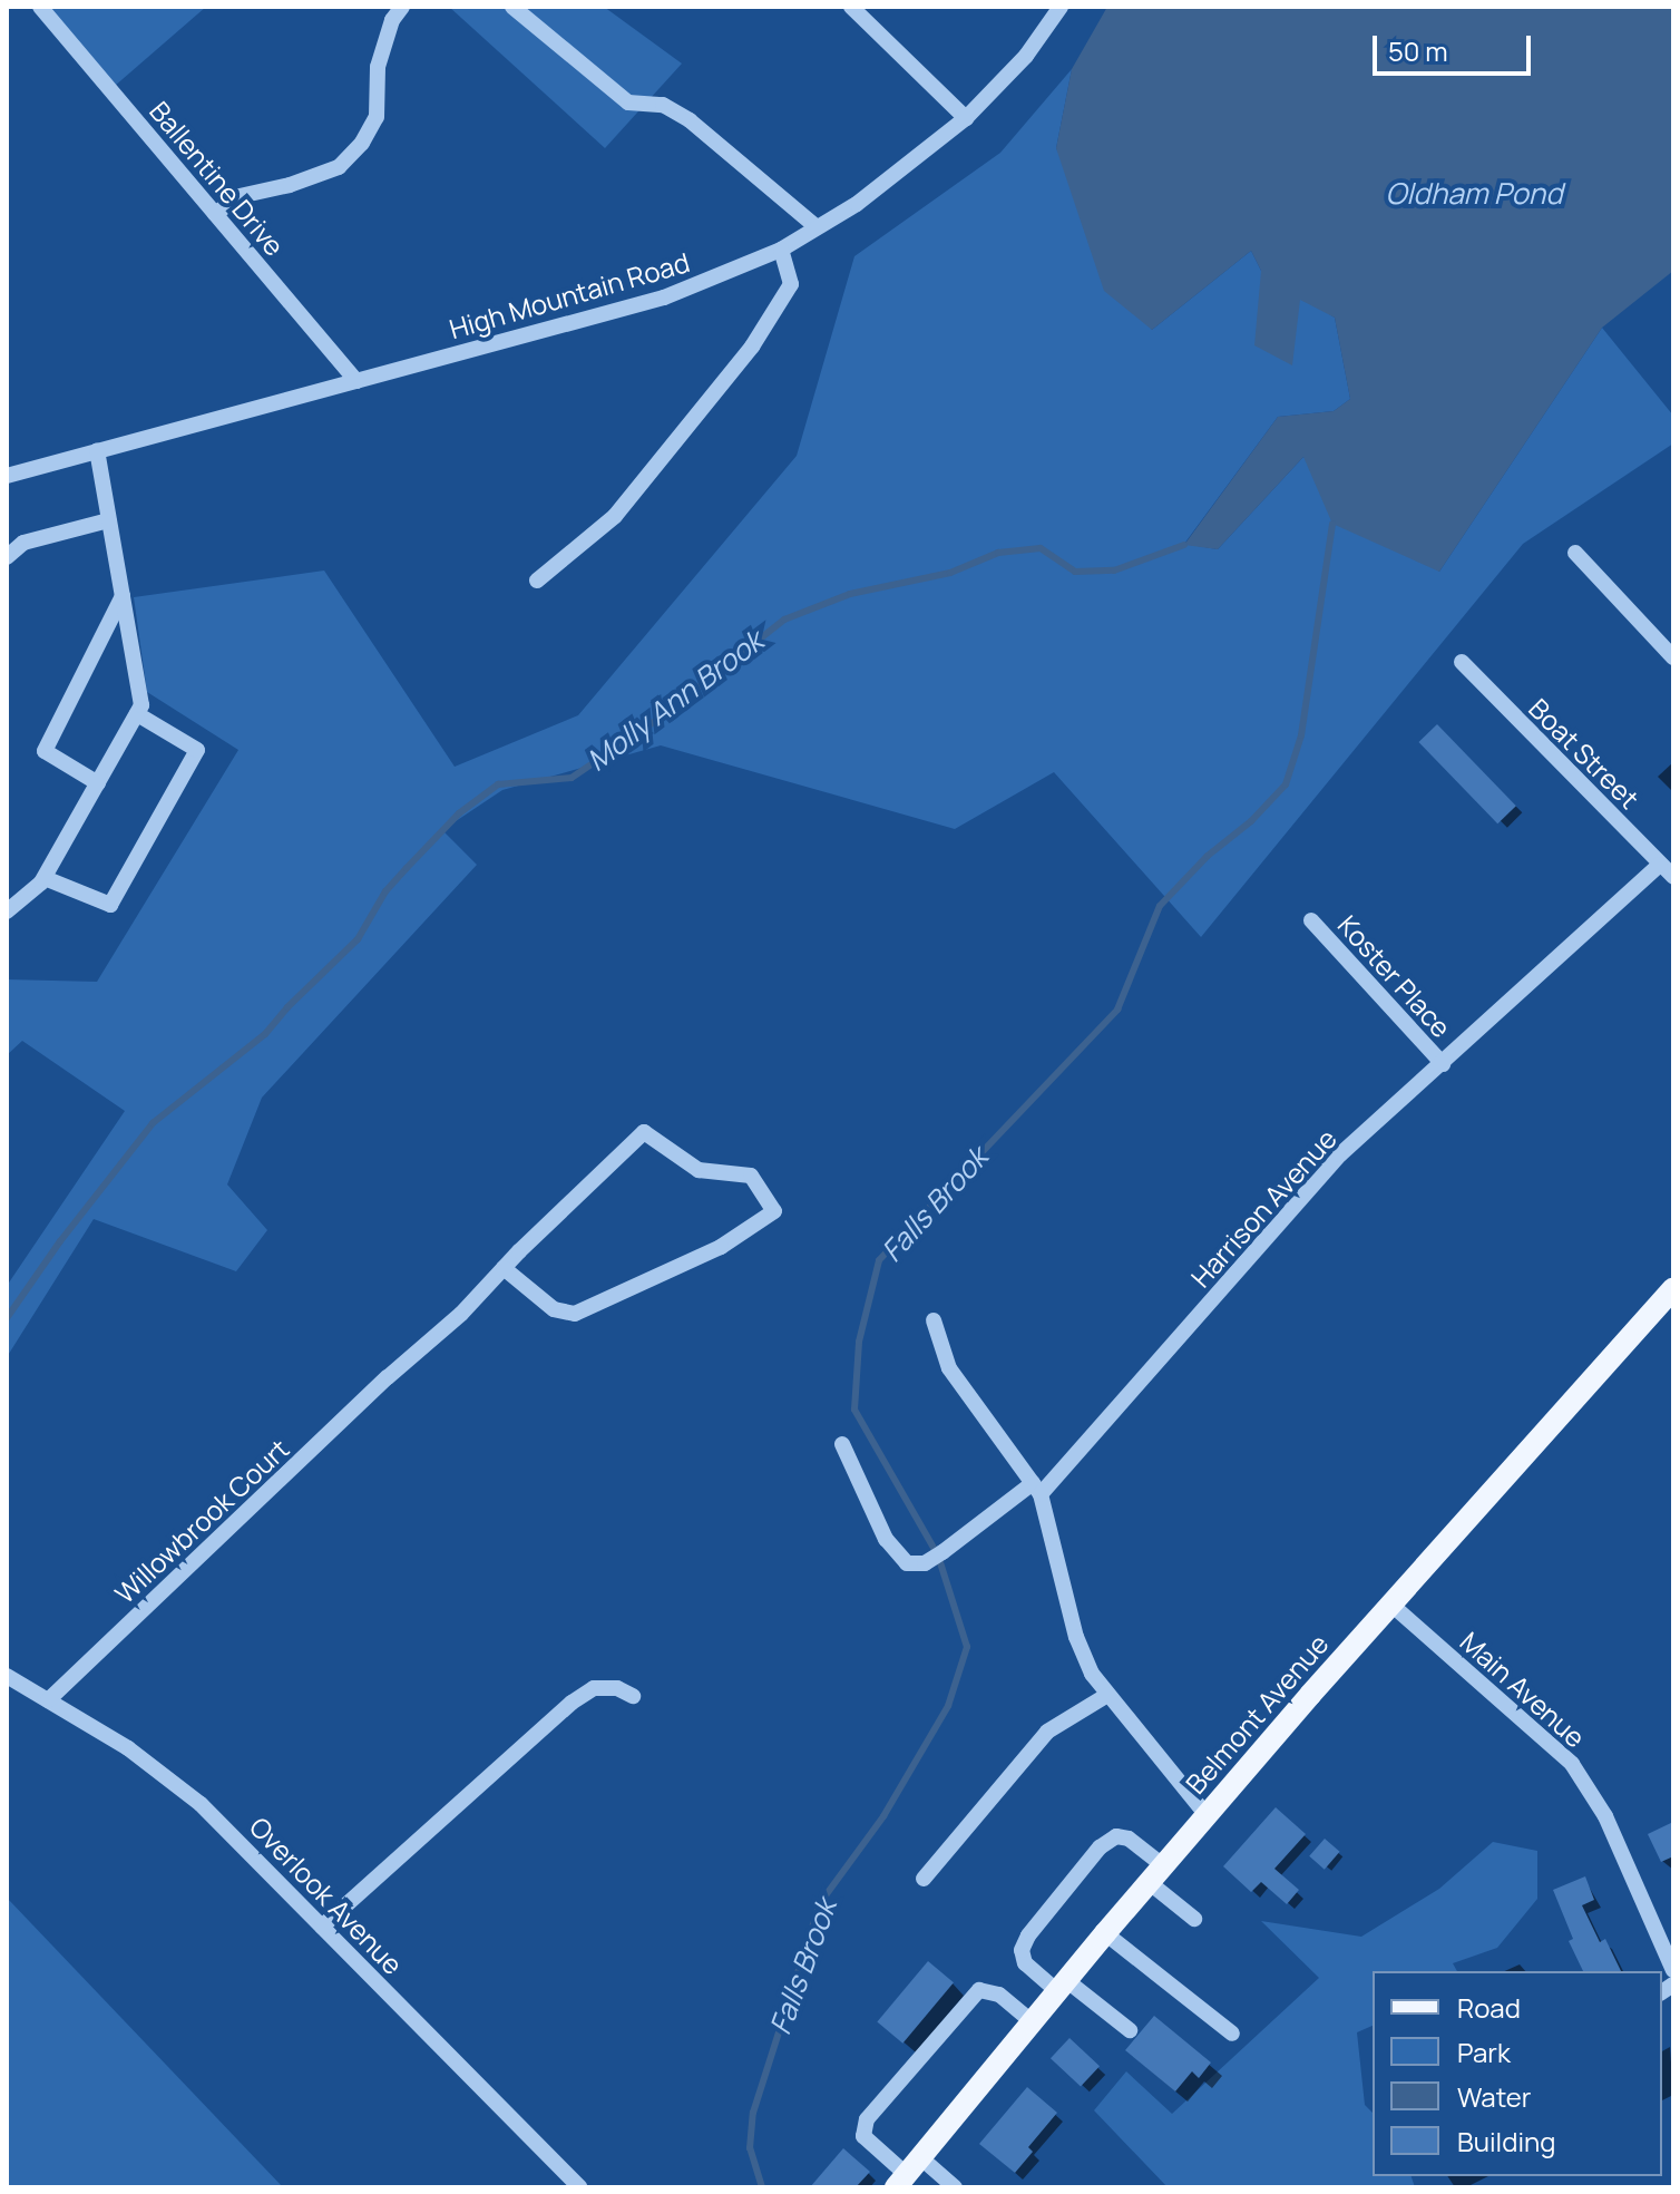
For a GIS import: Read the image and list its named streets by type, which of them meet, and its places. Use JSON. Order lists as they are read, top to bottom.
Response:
{
  "streets": {
    "main road": ["Belmont Avenue"],
    "street": [
      "Ballentine Drive",
      "High Mountain Road",
      "Boat Street",
      "Koster Place",
      "Harrison Avenue",
      "Willowbrook Court",
      "Main Avenue",
      "Overlook Avenue"
    ]
  },
  "crossings": [
    ["Ballentine Drive", "High Mountain Road"],
    ["Boat Street", "Harrison Avenue"],
    ["Koster Place", "Harrison Avenue"],
    ["Willowbrook Court", "Overlook Avenue"],
    ["Main Avenue", "Belmont Avenue"]
  ],
  "water": ["Oldham Pond", "Molly Ann Brook", "Falls Brook"],
  "legend": [
    "Road",
    "Park",
    "Water",
    "Building"
  ],
  "scale_bar": "50 m"
}
